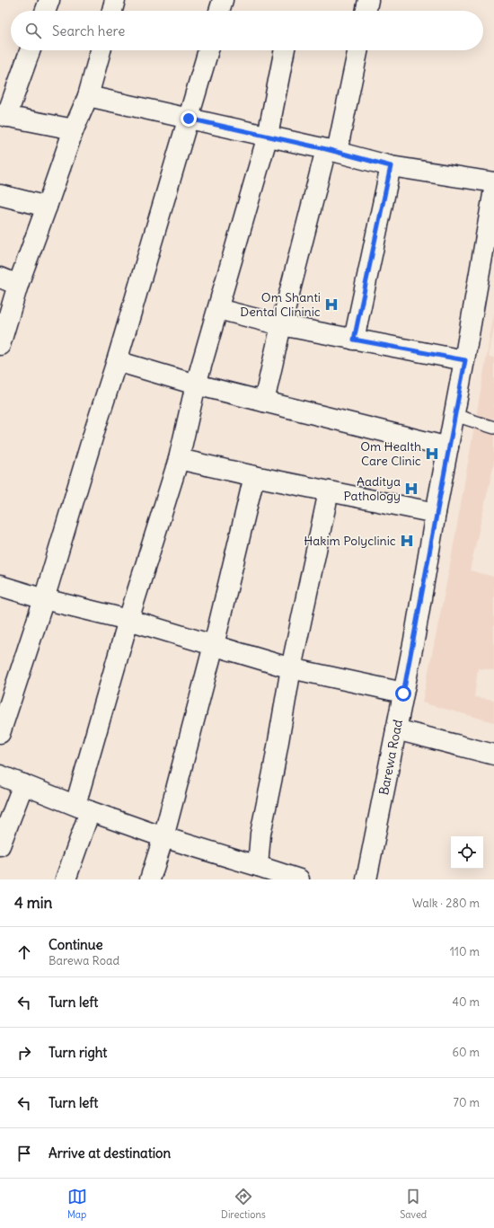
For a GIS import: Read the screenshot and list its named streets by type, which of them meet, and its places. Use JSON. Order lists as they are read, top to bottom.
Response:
{
  "streets": {
    "street": ["Barewa Road"]
  },
  "places": {
    "hospital": [
      "Om Shanti Dental Clininic",
      "Om Health Care Clinic",
      "Aaditya Pathology",
      "Hakim Polyclinic"
    ]
  },
  "page": {
    "search": "Search here",
    "heading": ["4 min", "Walk · 280 m"],
    "list": [
      ["Continue", "Barewa Road", "110 m"],
      ["Turn left", "40 m"],
      ["Turn right", "60 m"],
      ["Turn left", "70 m"],
      "Arrive at destination"
    ],
    "nav": ["Map", "Directions", "Saved"]
  }
}
